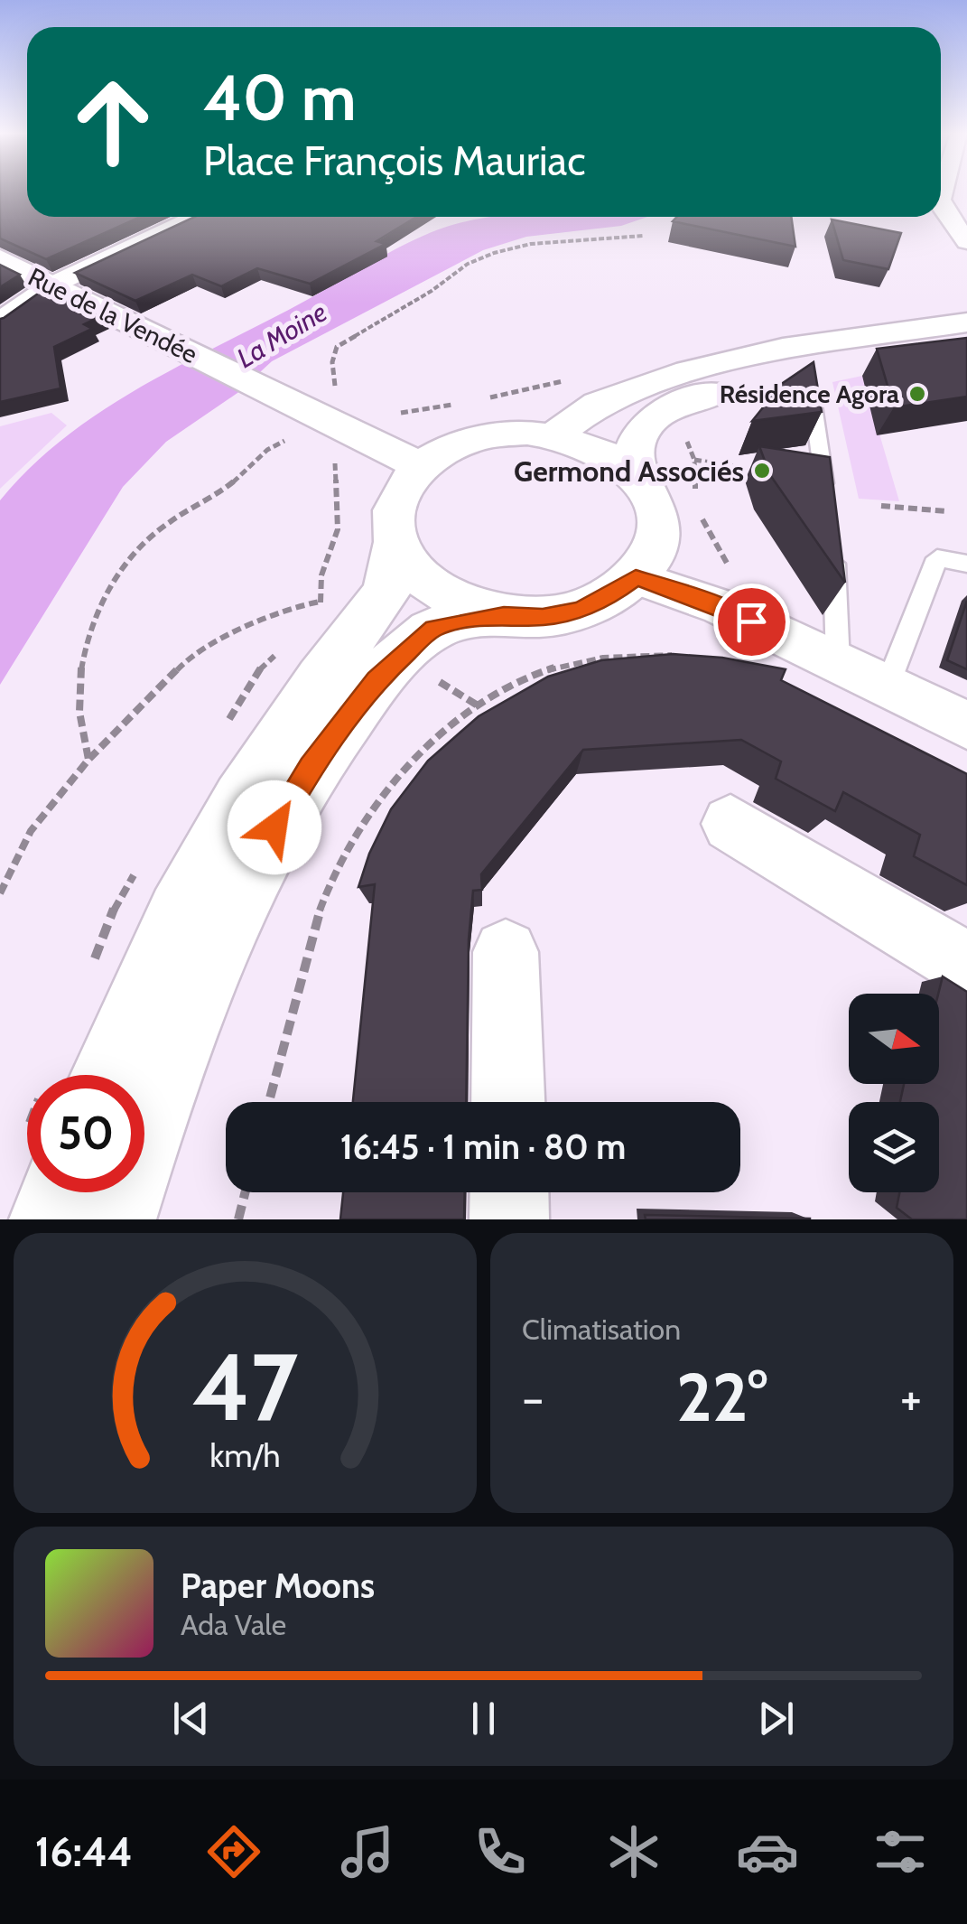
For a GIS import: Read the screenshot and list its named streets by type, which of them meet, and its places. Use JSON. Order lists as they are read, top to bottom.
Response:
{
  "streets": {
    "main road": ["Rue de la Vendée"]
  },
  "water": ["La Moine"],
  "places": ["Résidence Agora", "Germond Associés"],
  "north": "right",
  "page": {
    "turn": ["40 m", "Place François Mauriac"],
    "limit": "50",
    "trip": "16:45 · 1 min · 80 m",
    "tile": "Climatisation",
    "heat": ["−", "22°", "+"],
    "song": ["Paper Moons", "Ada Vale"],
    "tabs": "16:44",
    "gauge": ["47", "km/h"]
  }
}
